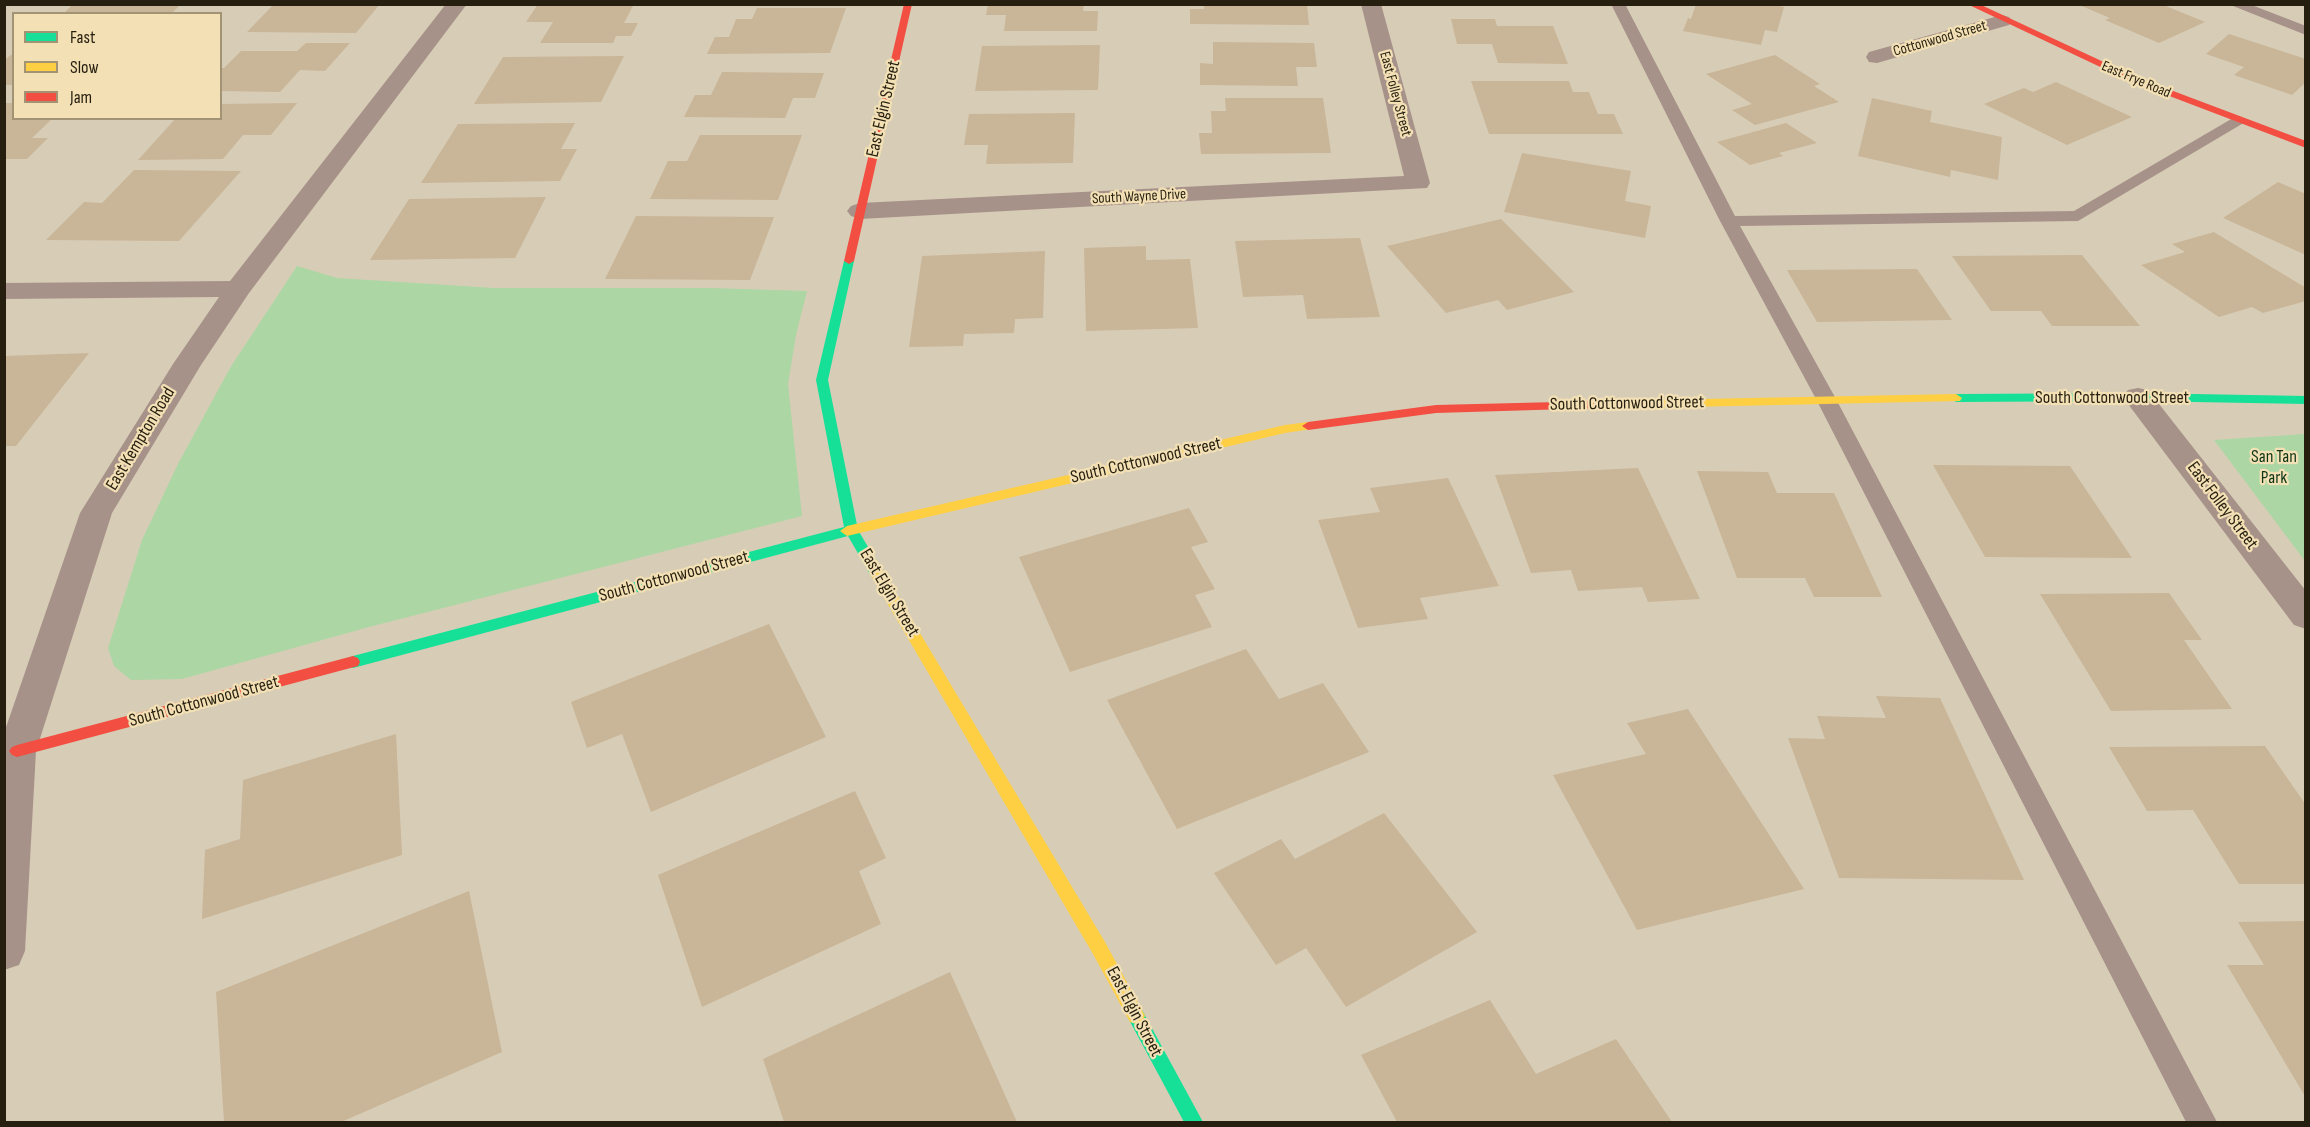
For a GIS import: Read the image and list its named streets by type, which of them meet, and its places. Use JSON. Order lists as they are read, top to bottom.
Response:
{
  "streets": {
    "street": [
      "Cottonwood Street",
      "East Frye Road",
      "East Folley Street",
      "East Elgin Street",
      "South Wayne Drive",
      "South Cottonwood Street",
      "East Kempton Road"
    ]
  },
  "crossings": [
    ["Cottonwood Street", "East Frye Road"],
    ["East Folley Street", "South Wayne Drive"],
    ["East Folley Street", "South Cottonwood Street"],
    ["East Elgin Street", "South Wayne Drive"],
    ["East Elgin Street", "South Cottonwood Street"],
    ["South Cottonwood Street", "East Kempton Road"]
  ],
  "parks": ["San Tan Park"],
  "legend": ["Fast", "Slow", "Jam"]
}
